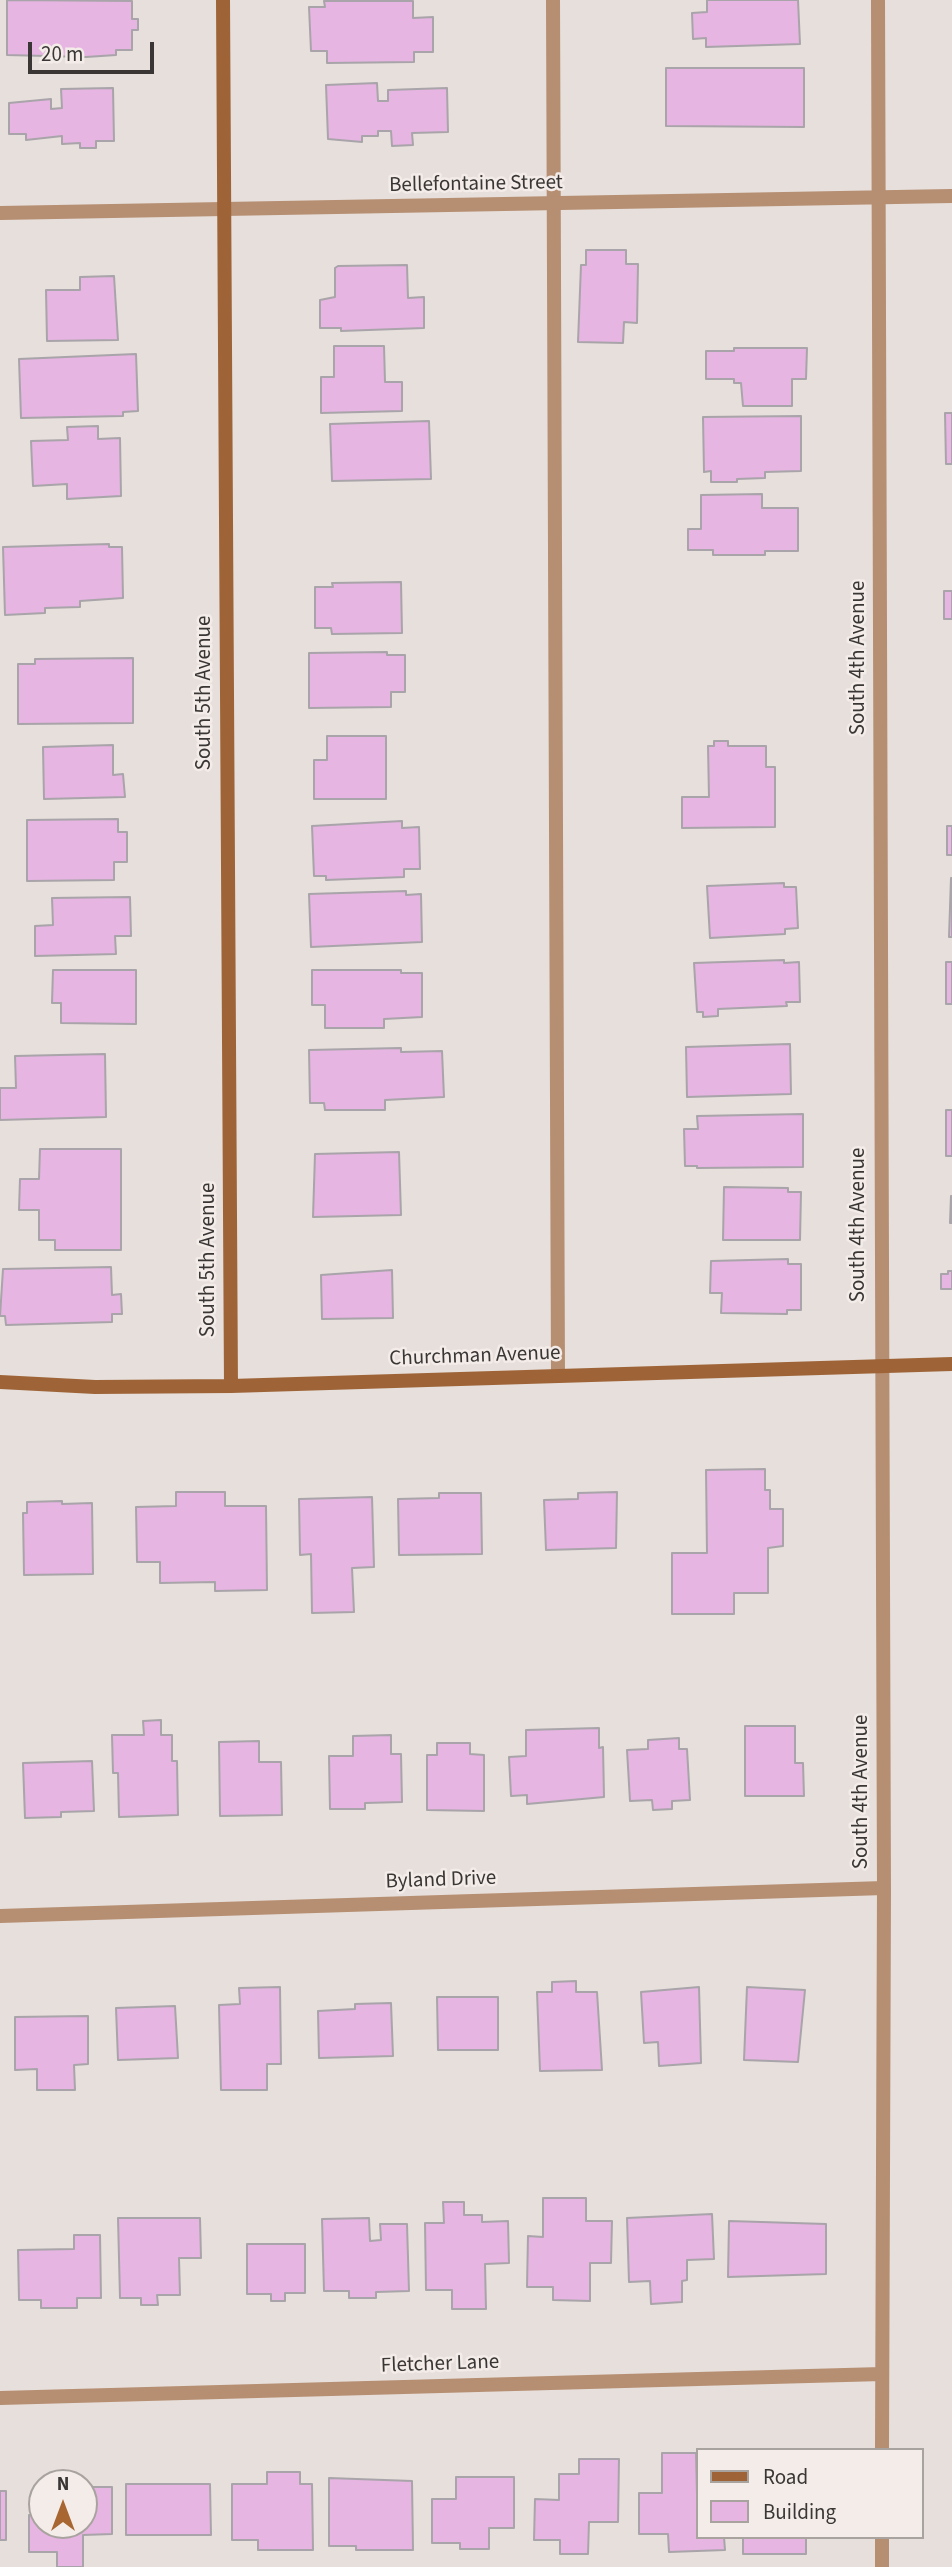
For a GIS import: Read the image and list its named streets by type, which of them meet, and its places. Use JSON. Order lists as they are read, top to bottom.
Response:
{
  "streets": {
    "street": [
      "Bellefontaine Street",
      "South 4th Avenue",
      "South 5th Avenue",
      "Churchman Avenue",
      "Byland Drive",
      "Fletcher Lane"
    ]
  },
  "crossings": [
    ["Bellefontaine Street", "South 4th Avenue"],
    ["Bellefontaine Street", "South 5th Avenue"],
    ["South 4th Avenue", "Churchman Avenue"],
    ["South 4th Avenue", "Byland Drive"],
    ["South 4th Avenue", "Fletcher Lane"],
    ["South 5th Avenue", "Churchman Avenue"]
  ],
  "legend": ["Road", "Building"],
  "scale_bar": "20 m",
  "north": "top"
}
